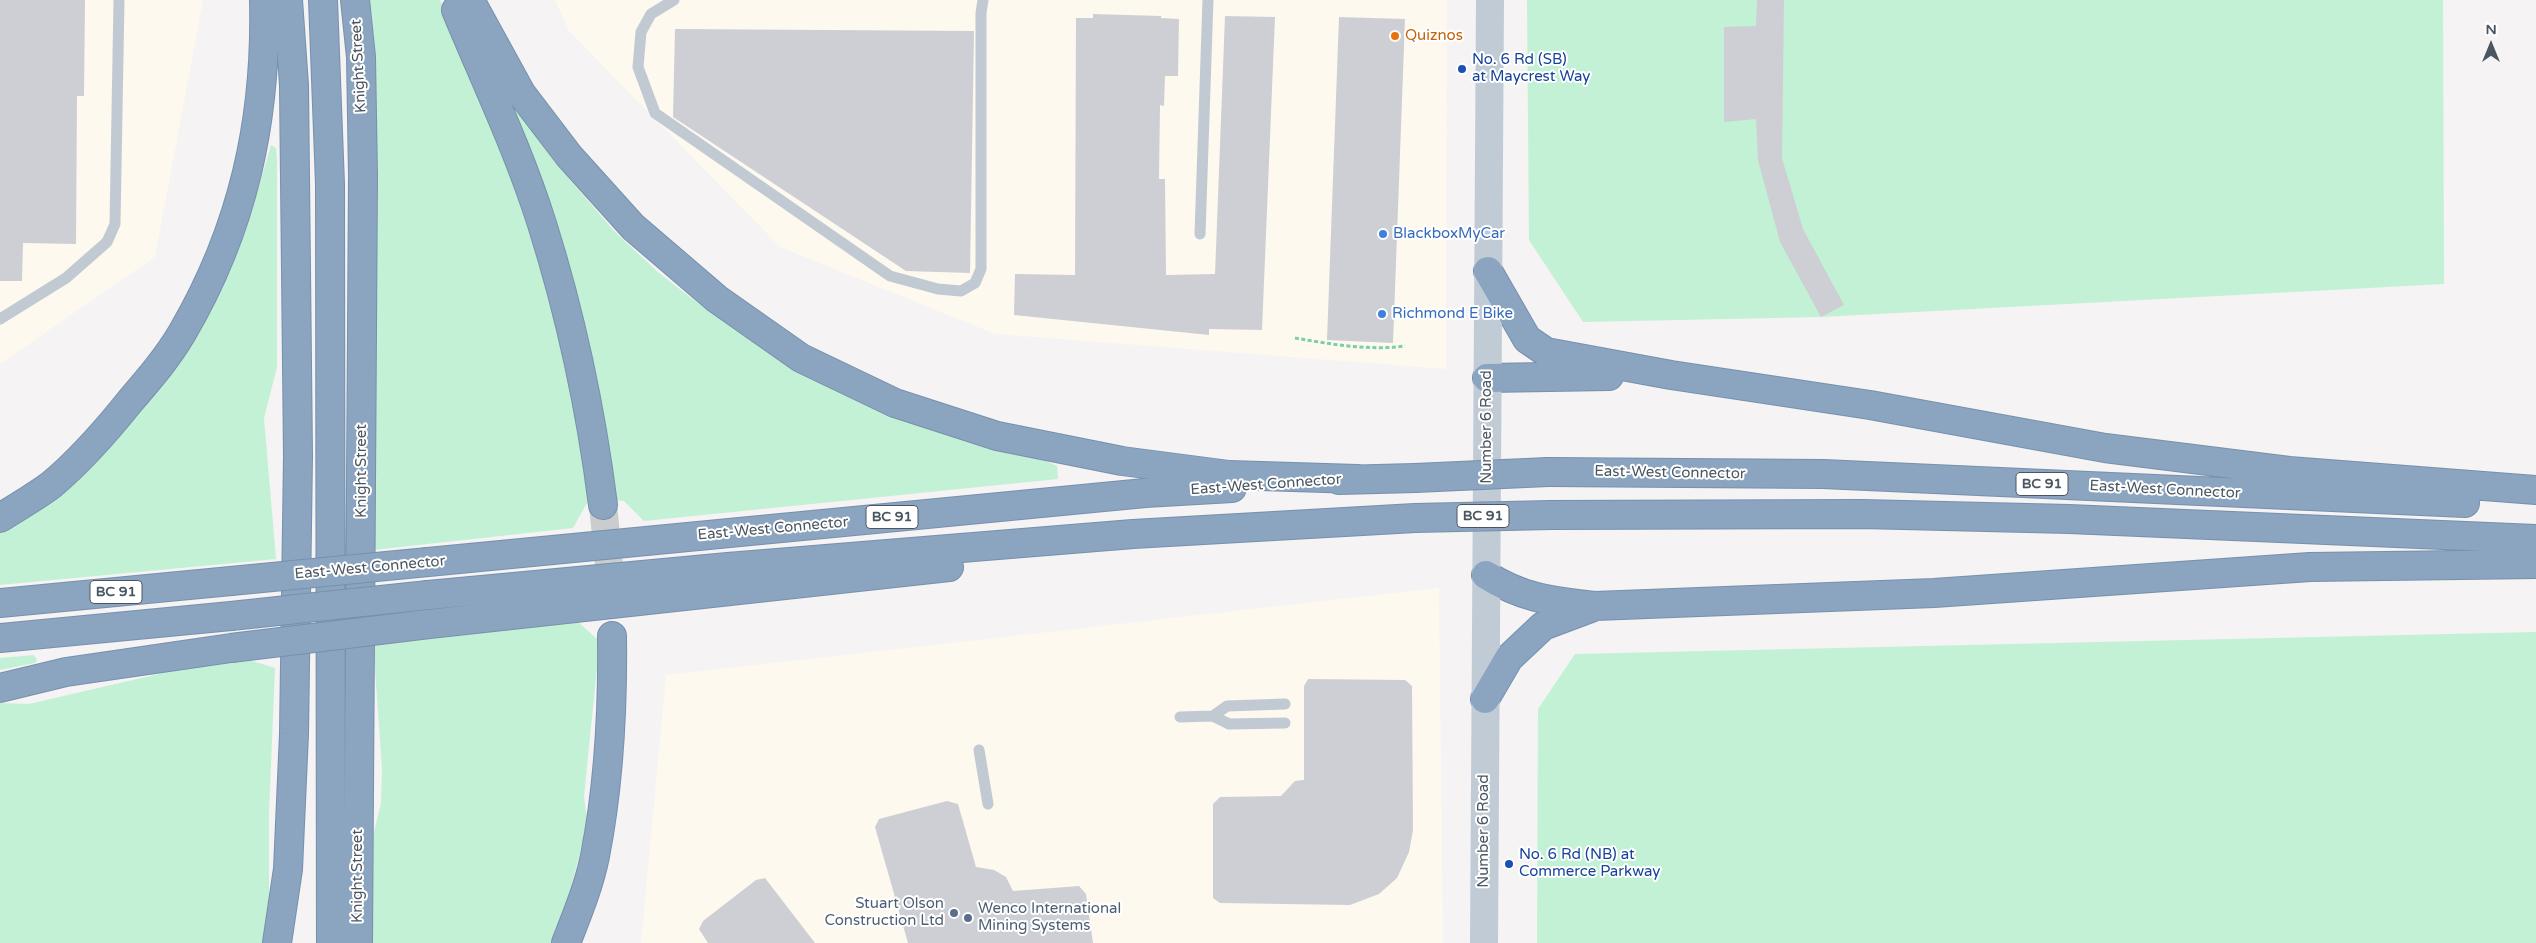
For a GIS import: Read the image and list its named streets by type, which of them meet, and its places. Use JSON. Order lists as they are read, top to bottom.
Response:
{
  "streets": {
    "highway": ["Knight Street", "East-West Connector", "BC 91"],
    "main road": ["Number 6 Road"]
  },
  "places": [
    "Quiznos",
    "No. 6 Rd (SB) at Maycrest Way",
    "BlackboxMyCar",
    "Richmond E Bike",
    "No. 6 Rd (NB) at Commerce Parkway",
    "Stuart Olson Construction Ltd",
    "Wenco International Mining Systems"
  ],
  "north": "top"
}
